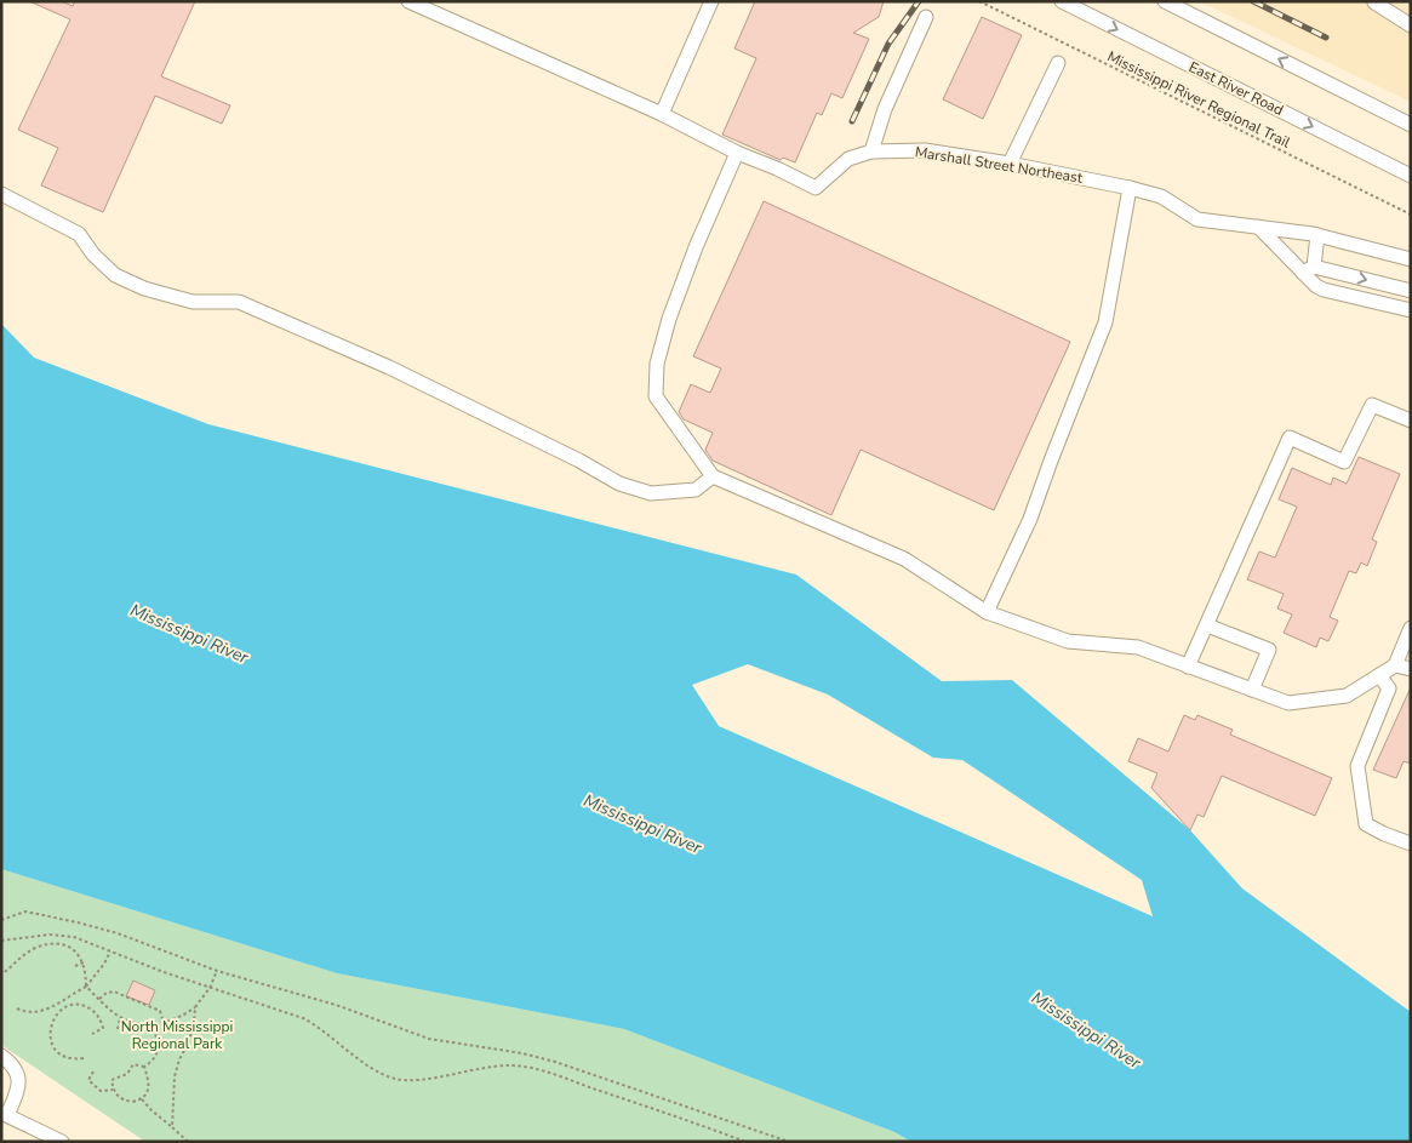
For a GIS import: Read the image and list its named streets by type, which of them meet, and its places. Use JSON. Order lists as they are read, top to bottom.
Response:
{
  "streets": {
    "street": ["East River Road", "Marshall Street Northeast"],
    "path": ["Mississippi River Regional Trail"]
  },
  "water": ["Mississippi River"],
  "parks": ["North Mississippi Regional Park"]
}
